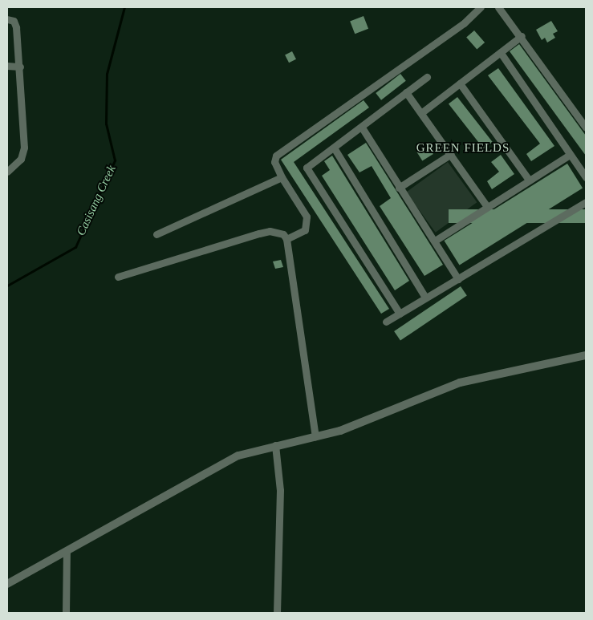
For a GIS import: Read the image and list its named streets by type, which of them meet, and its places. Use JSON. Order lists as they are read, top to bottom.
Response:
{
  "districts": ["GREEN FIELDS"],
  "water": ["Casisang Creek"]
}
